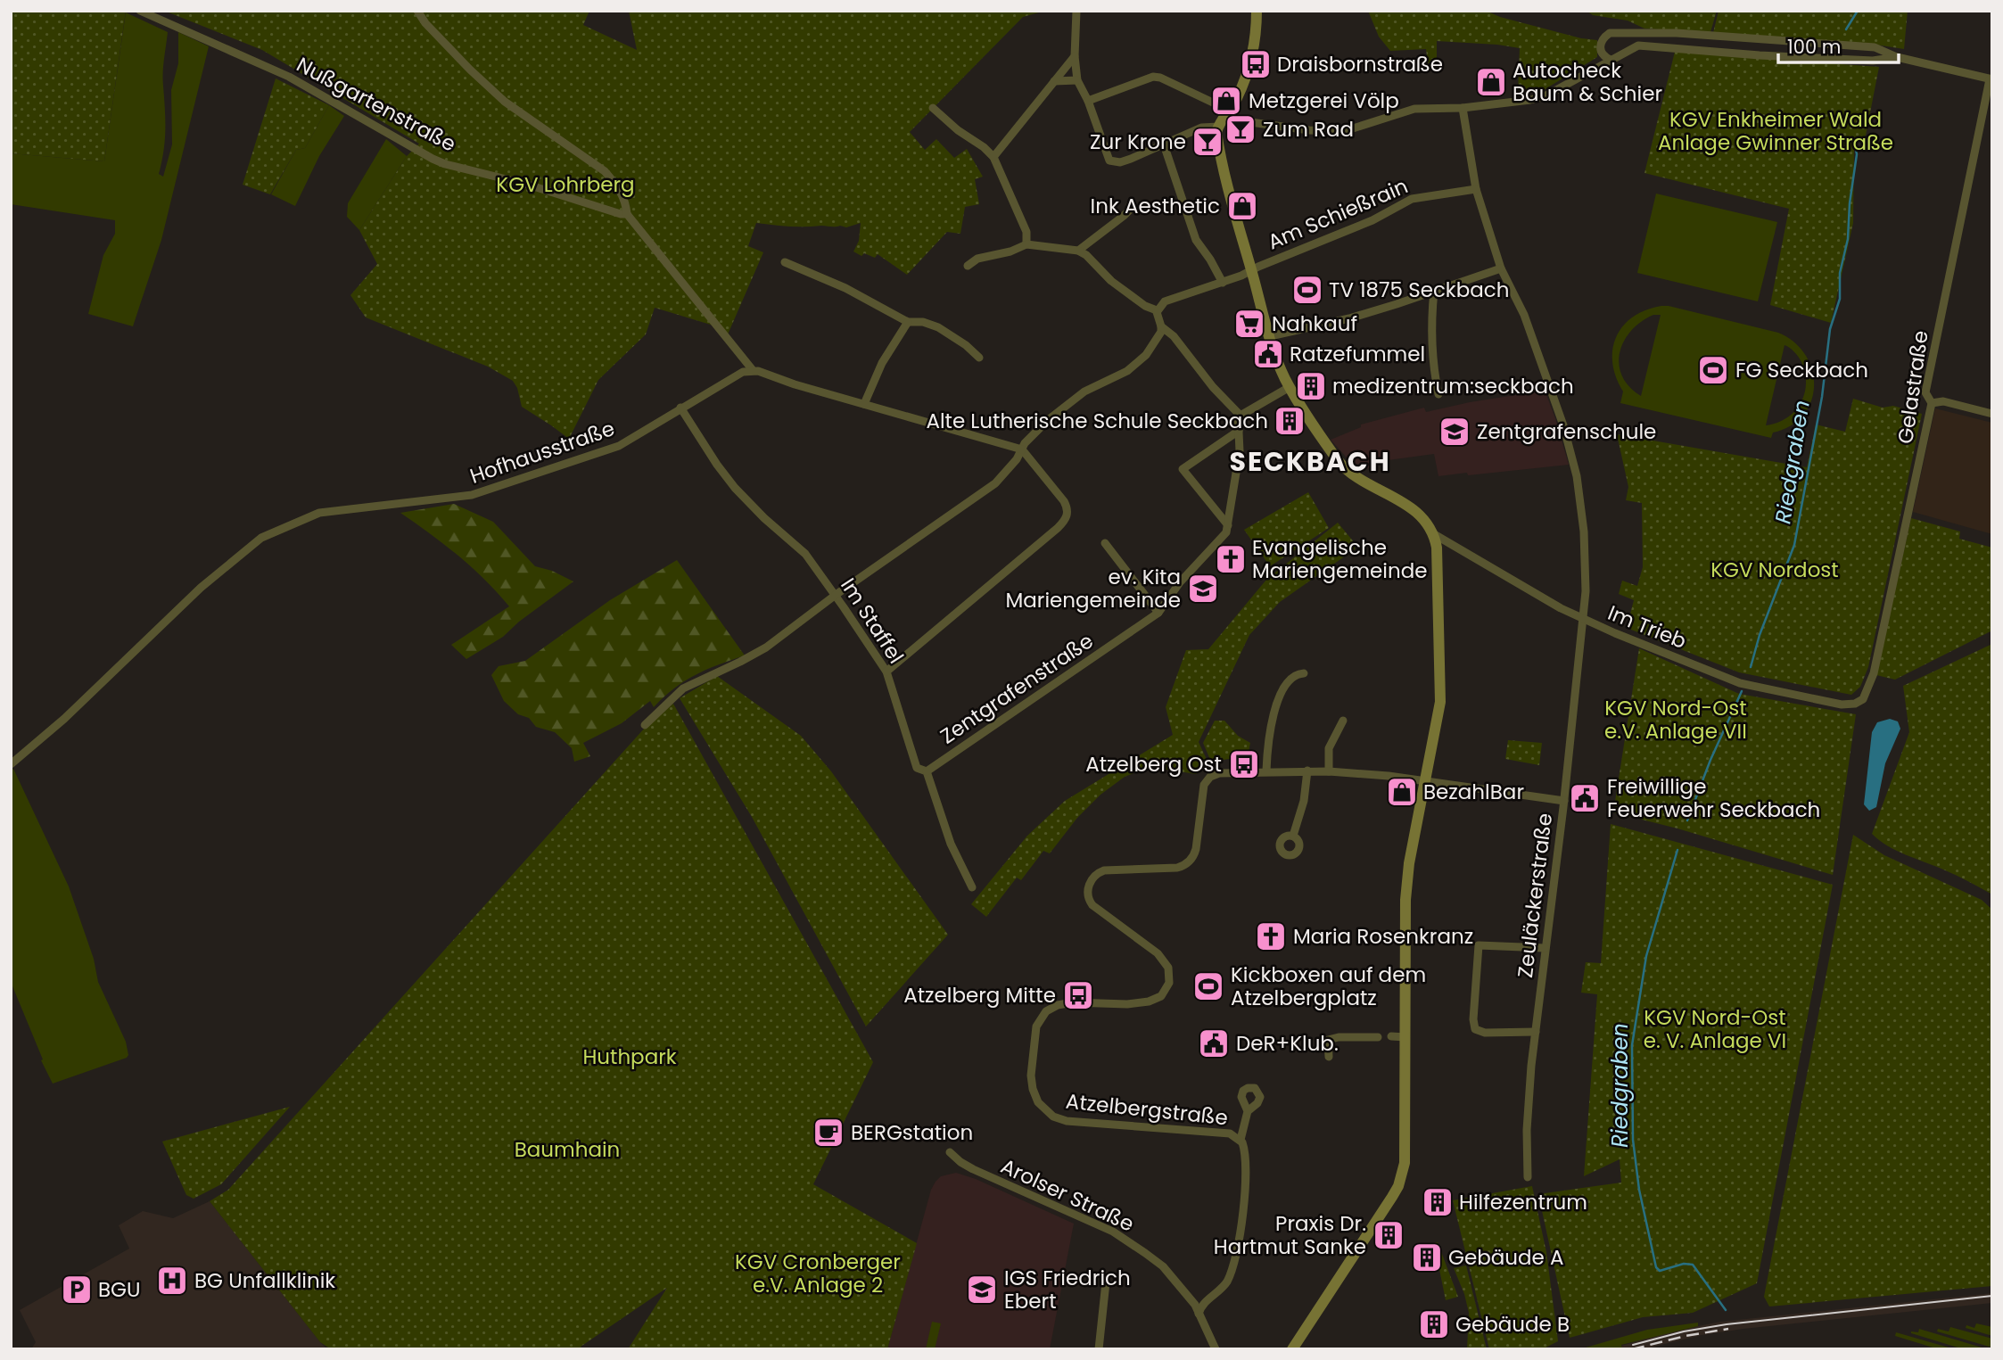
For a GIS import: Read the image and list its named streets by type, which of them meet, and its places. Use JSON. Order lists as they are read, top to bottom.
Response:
{
  "streets": {
    "street": [
      "Nußgartenstraße",
      "Am Schießrain",
      "Gelastraße",
      "Hofhausstraße",
      "Im Staffel",
      "Im Trieb",
      "Zentgrafenstraße",
      "Zeuläckerstraße",
      "Atzelbergstraße",
      "Arolser Straße"
    ]
  },
  "crossings": [
    ["Am Schießrain", "Zeuläckerstraße"],
    ["Gelastraße", "Im Trieb"],
    ["Hofhausstraße", "Im Staffel"],
    ["Im Staffel", "Zentgrafenstraße"],
    ["Im Trieb", "Zeuläckerstraße"],
    ["Zeuläckerstraße", "Atzelbergstraße"],
    ["Atzelbergstraße", "Arolser Straße"]
  ],
  "districts": ["SECKBACH"],
  "water": ["Riedgraben"],
  "parks": [
    "KGV Enkheimer Wald Anlage Gwinner Straße",
    "KGV Lohrberg",
    "KGV Nordost",
    "KGV Nord-Ost e.V. Anlage VII",
    "KGV Nord-Ost e. V. Anlage VI",
    "Huthpark",
    "Baumhain",
    "KGV Cronberger e.V. Anlage 2"
  ],
  "places": {
    "bus stop": ["Draisbornstraße", "Atzelberg Ost", "Atzelberg Mitte"],
    "shop": [
      "Autocheck Baum & Schier",
      "Metzgerei Völp",
      "Ink Aesthetic",
      "BezahlBar"
    ],
    "bar": ["Zum Rad", "Zur Krone"],
    "sports": ["TV 1875 Seckbach", "FG Seckbach", "Kickboxen auf dem Atzelbergplatz"],
    "supermarket": ["Nahkauf"],
    "public building": ["Ratzefummel", "Freiwillige Feuerwehr Seckbach", "DeR+Klub."],
    "building": [
      "medizentrum:seckbach",
      "Alte Lutherische Schule Seckbach",
      "Hilfezentrum",
      "Praxis Dr. Hartmut Sanke",
      "Gebäude A",
      "Gebäude B"
    ],
    "school or university": ["Zentgrafenschule", "ev. Kita Mariengemeinde", "IGS Friedrich Ebert"],
    "church": ["Evangelische Mariengemeinde", "Maria Rosenkranz"],
    "cafe": ["BERGstation"],
    "hospital": ["BG Unfallklinik"],
    "parking": ["BGU"]
  },
  "scale_bar": "100 m"
}
